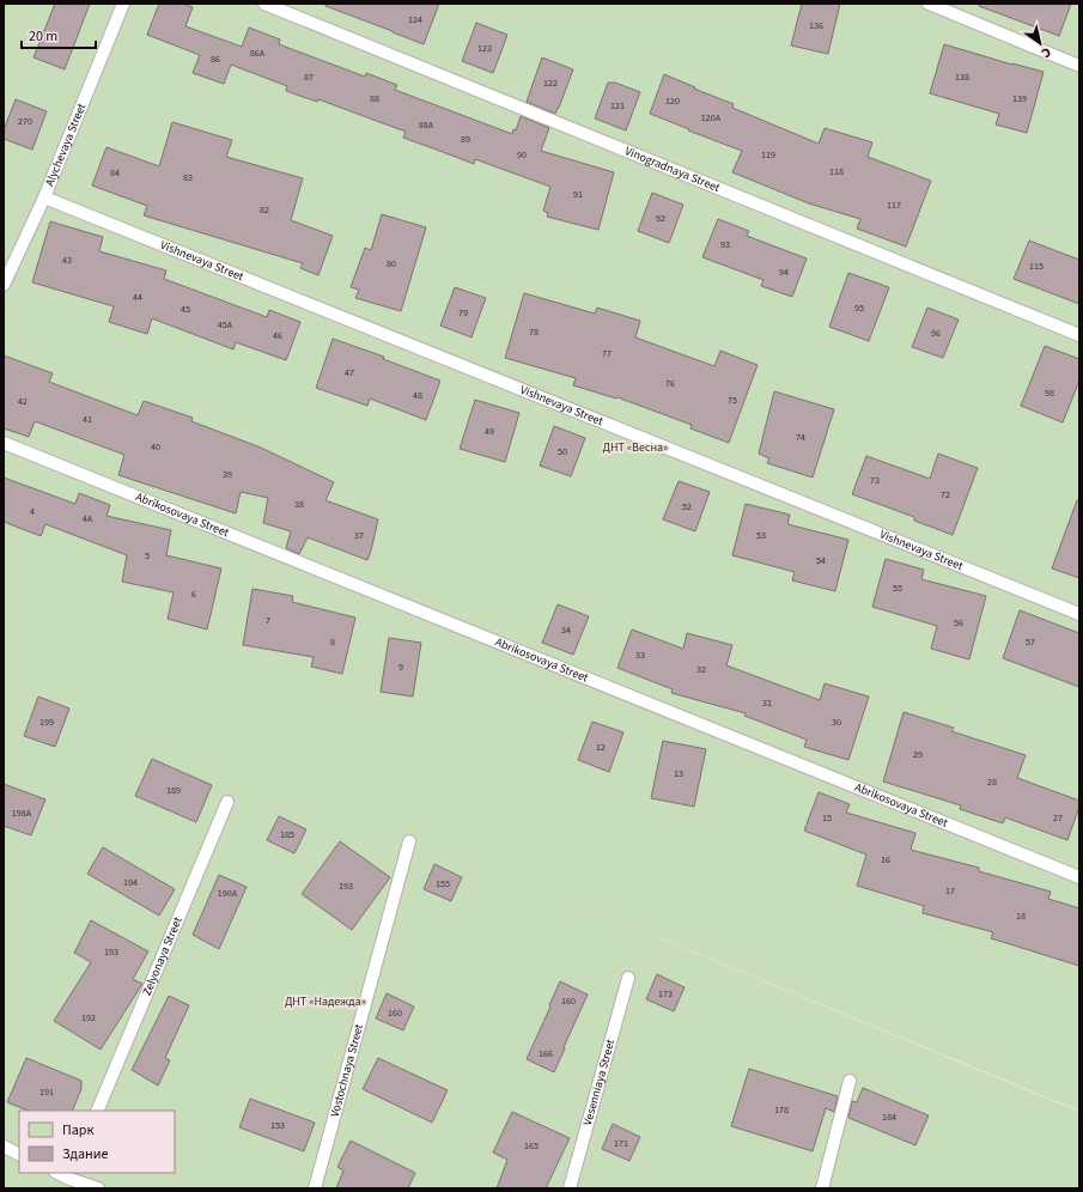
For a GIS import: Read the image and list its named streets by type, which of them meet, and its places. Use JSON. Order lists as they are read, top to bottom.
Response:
{
  "streets": {
    "lane": [
      "Alychevaya Street",
      "Vinogradnaya Street",
      "Vishnevaya Street",
      "Abrikosovaya Street",
      "Zelyonaya Street",
      "Vostochnaya Street",
      "Vesenniaya Street"
    ]
  },
  "crossings": [
    ["Alychevaya Street", "Vishnevaya Street"]
  ],
  "parks": ["ДНТ «Весна»", "ДНТ «Надежда»"],
  "house_numbers": [
    "124",
    "136",
    "123",
    "86А",
    "86",
    "87",
    "138",
    "122",
    "88",
    "139",
    "120",
    "121",
    "120А",
    "270",
    "88А",
    "89",
    "90",
    "119",
    "118",
    "84",
    "83",
    "91",
    "117",
    "82",
    "92",
    "93",
    "43",
    "80",
    "115",
    "94",
    "44",
    "95",
    "45",
    "79",
    "45А",
    "78",
    "96",
    "46",
    "77",
    "47",
    "76",
    "98",
    "48",
    "75",
    "42",
    "41",
    "49",
    "74",
    "40",
    "50",
    "39",
    "73",
    "72",
    "38",
    "52",
    "4",
    "4А",
    "37",
    "53",
    "5",
    "54",
    "55",
    "6",
    "7",
    "56",
    "34",
    "8",
    "57",
    "33",
    "9",
    "32",
    "31",
    "199",
    "30",
    "12",
    "29",
    "13",
    "28",
    "189",
    "198А",
    "15",
    "27",
    "185",
    "16",
    "194",
    "155",
    "193",
    "17",
    "190А",
    "18",
    "193",
    "173",
    "160",
    "160",
    "192",
    "166",
    "191",
    "178",
    "184",
    "153",
    "171",
    "165"
  ],
  "legend": ["Парк", "Здание"],
  "scale_bar": "20 m",
  "north": "bottom right"
}
